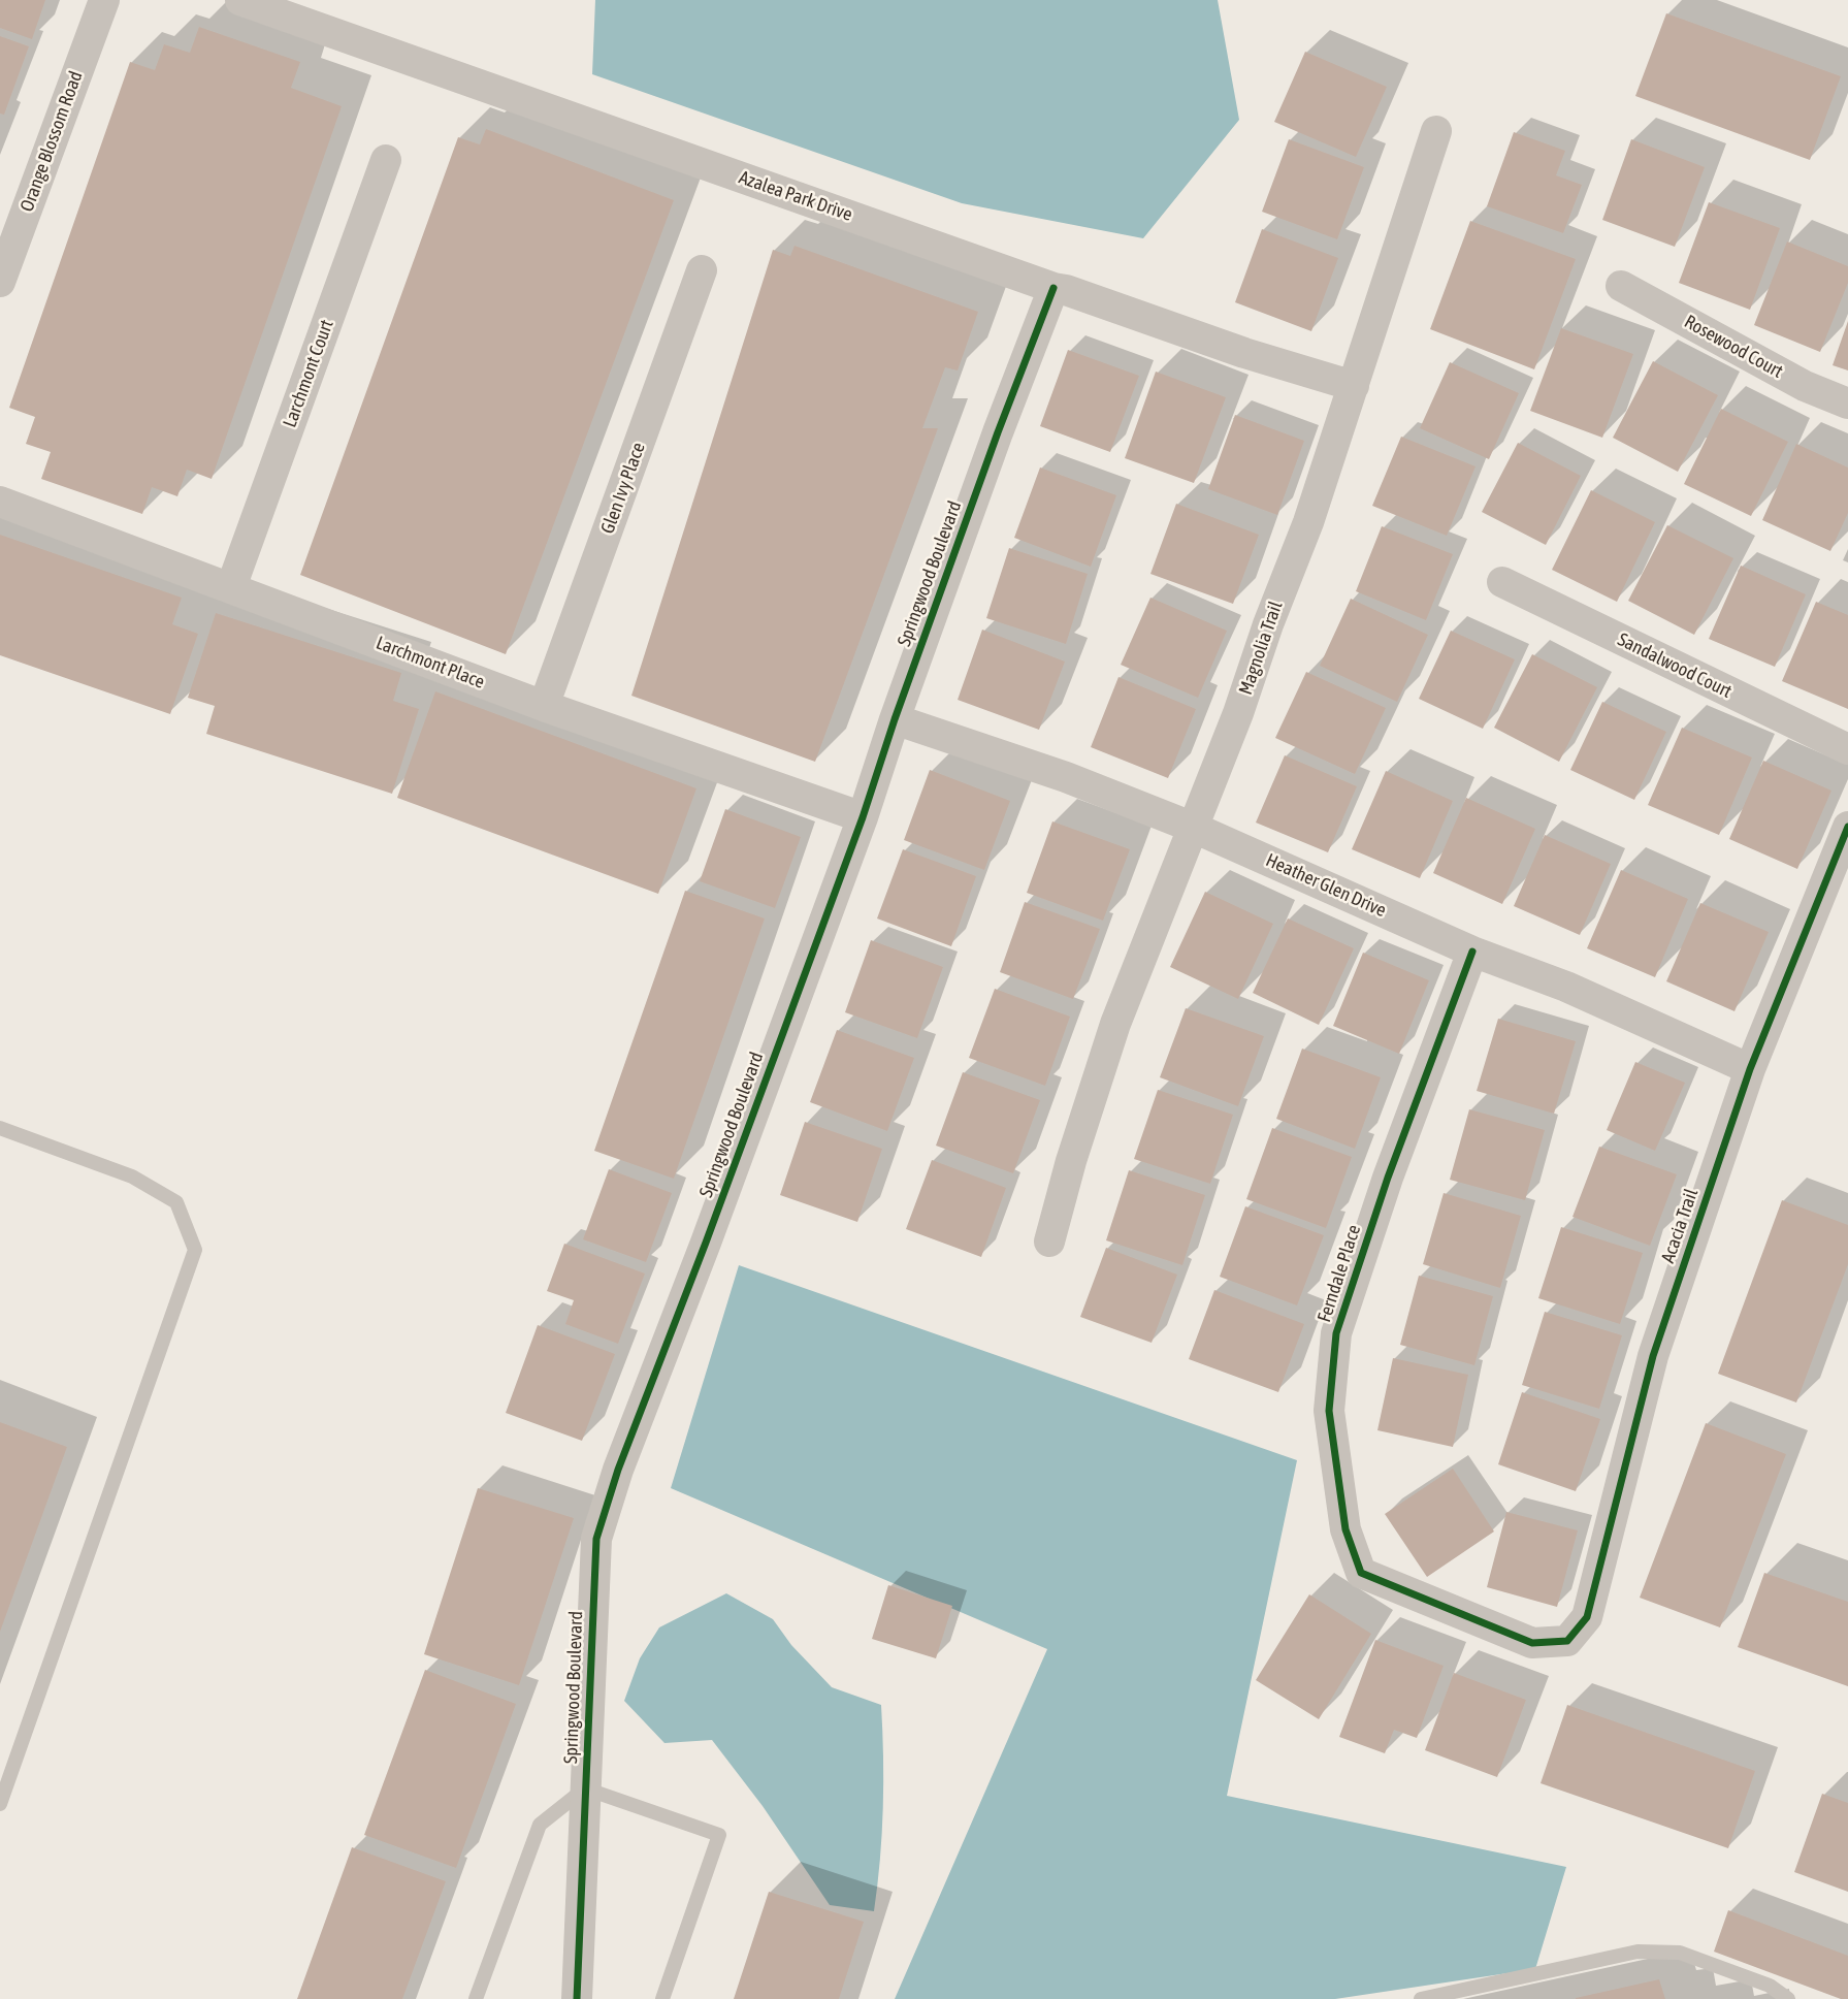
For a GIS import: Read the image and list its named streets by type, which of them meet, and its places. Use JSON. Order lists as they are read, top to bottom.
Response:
{
  "streets": {
    "street": [
      "Orange Blossom Road",
      "Azalea Park Drive",
      "Rosewood Court",
      "Larchmont Court",
      "Glen Ivy Place",
      "Springwood Boulevard",
      "Magnolia Trail",
      "Larchmont Place",
      "Sandalwood Court",
      "Heather Glen Drive",
      "Acacia Trail",
      "Ferndale Place"
    ]
  },
  "crossings": [
    ["Azalea Park Drive", "Springwood Boulevard"],
    ["Azalea Park Drive", "Magnolia Trail"],
    ["Larchmont Court", "Larchmont Place"],
    ["Glen Ivy Place", "Larchmont Place"],
    ["Springwood Boulevard", "Larchmont Place"],
    ["Springwood Boulevard", "Heather Glen Drive"],
    ["Magnolia Trail", "Heather Glen Drive"],
    ["Heather Glen Drive", "Acacia Trail"],
    ["Heather Glen Drive", "Ferndale Place"],
    ["Acacia Trail", "Ferndale Place"]
  ]
}
